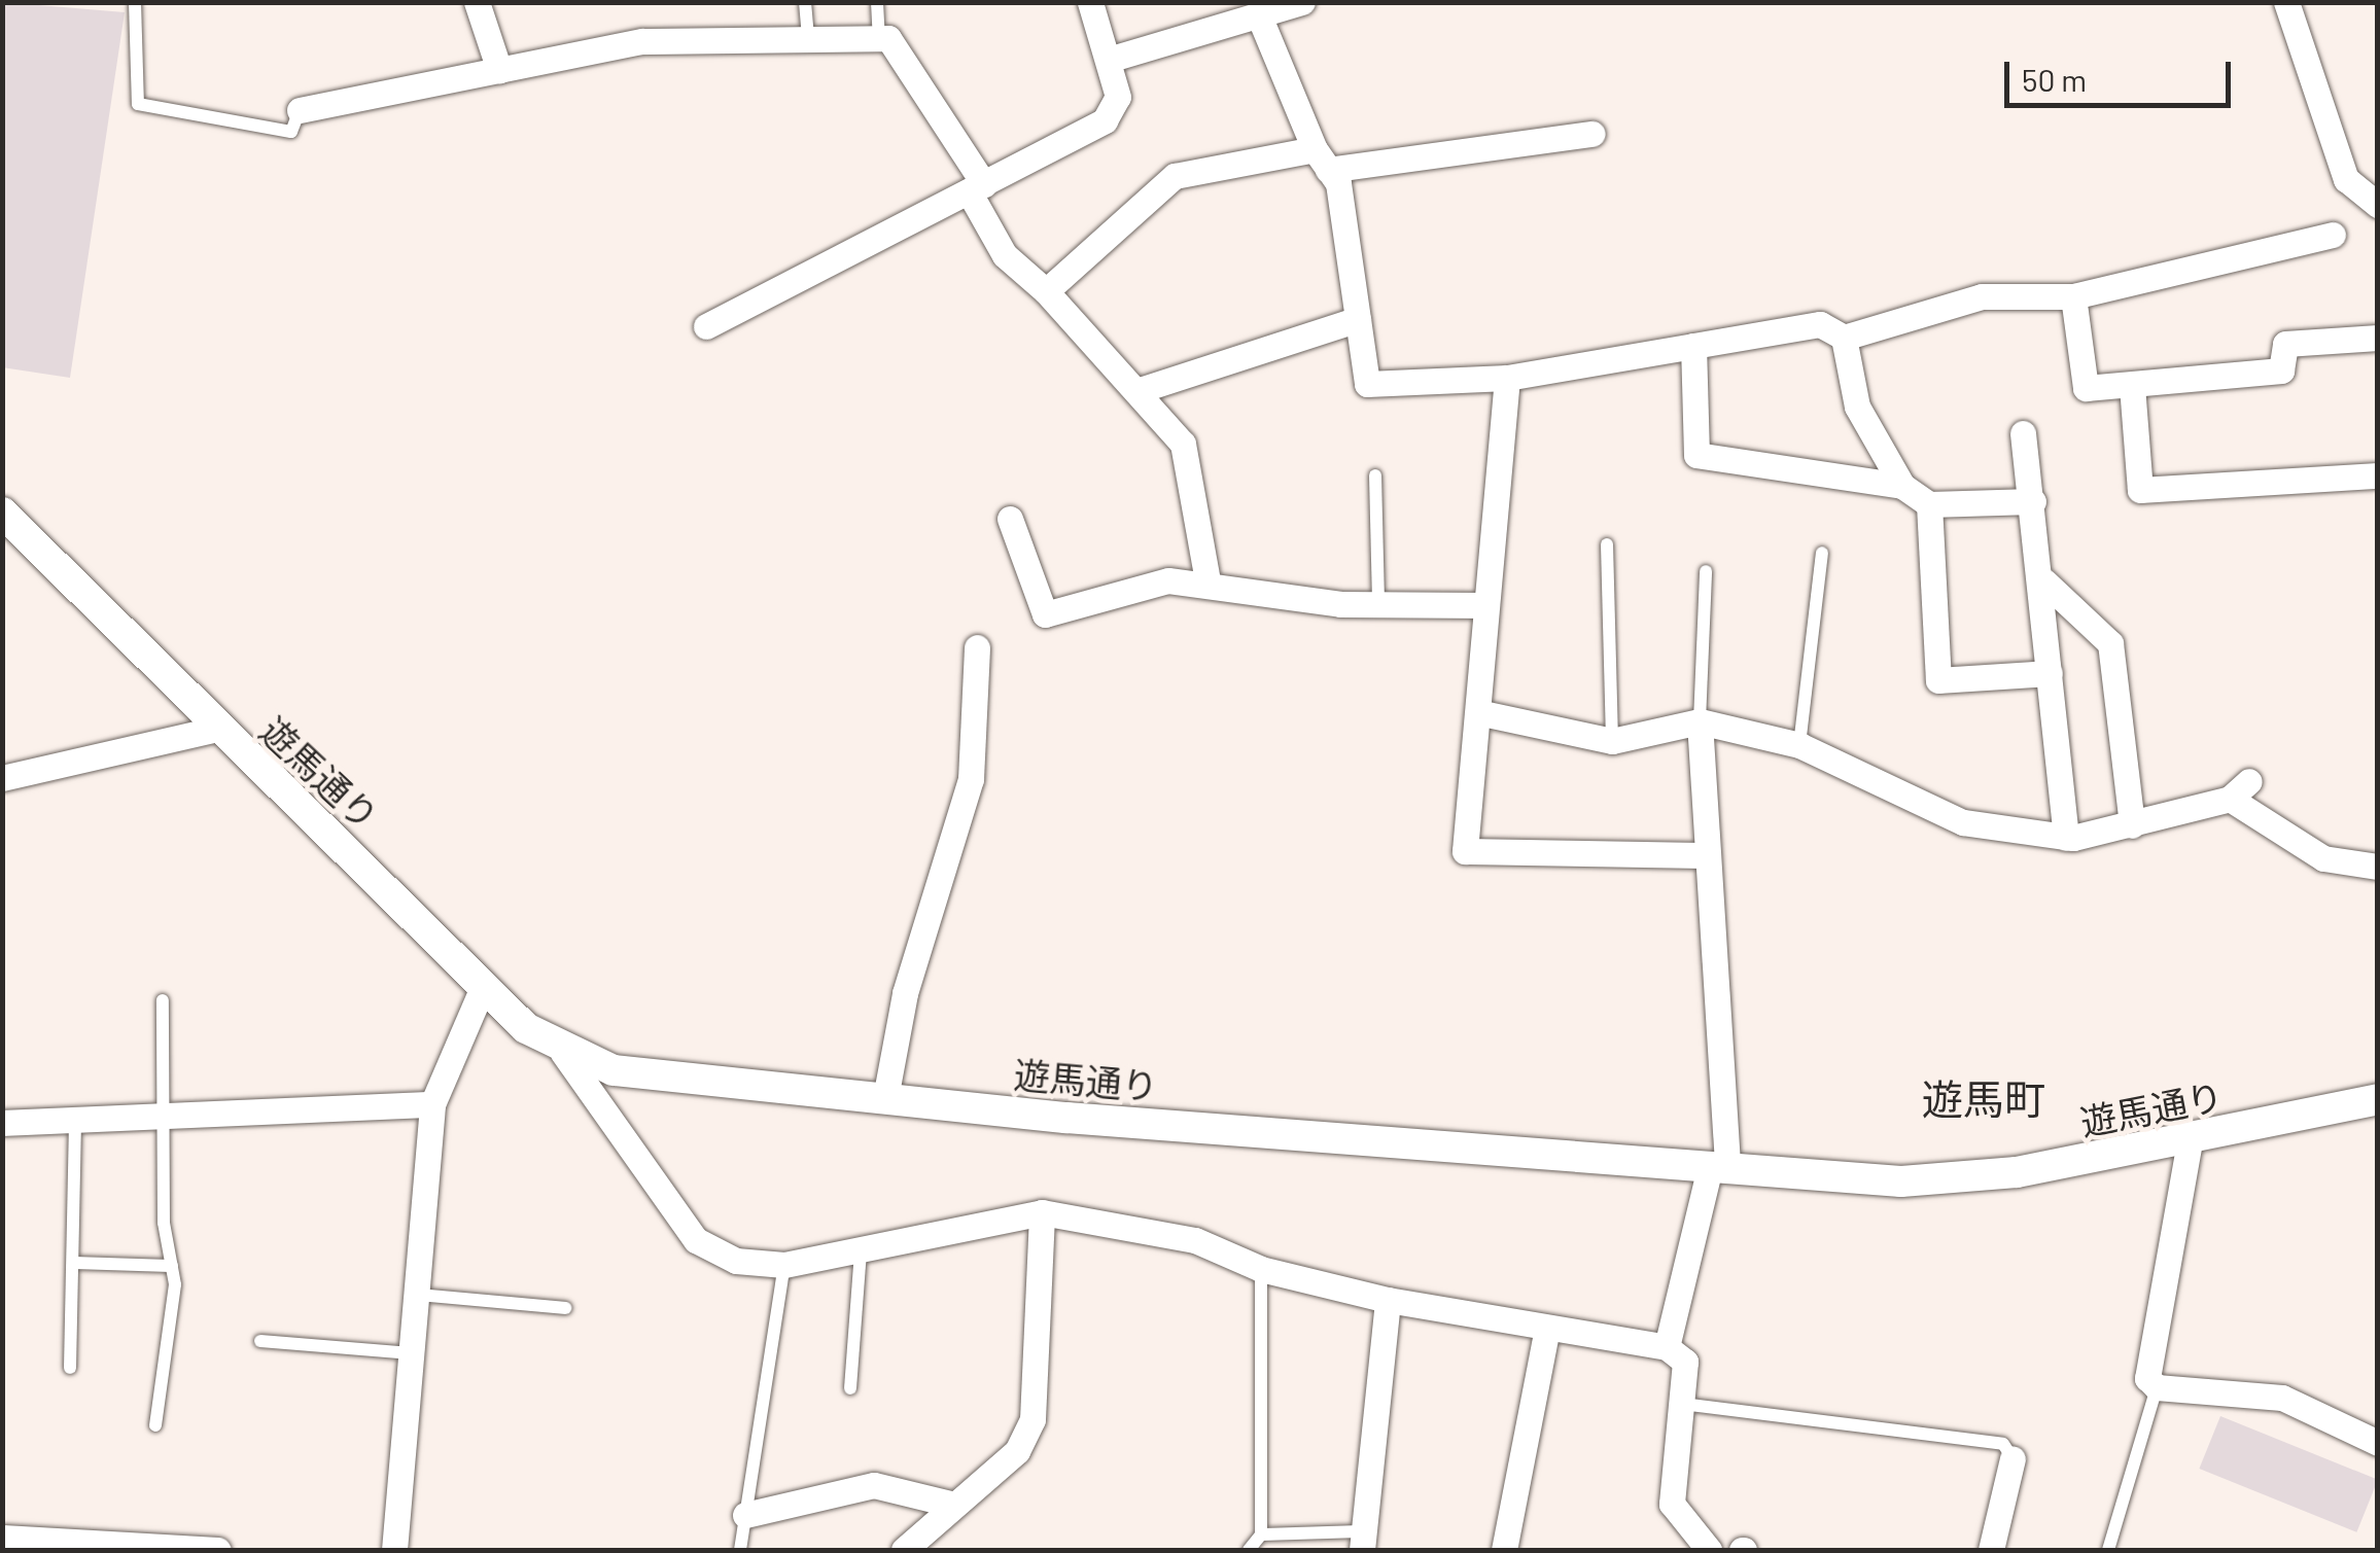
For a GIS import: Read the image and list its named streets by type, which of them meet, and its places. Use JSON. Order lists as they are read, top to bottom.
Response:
{
  "streets": {
    "street": ["遊馬通り"]
  },
  "districts": ["遊馬町"],
  "scale_bar": "50 m"
}
